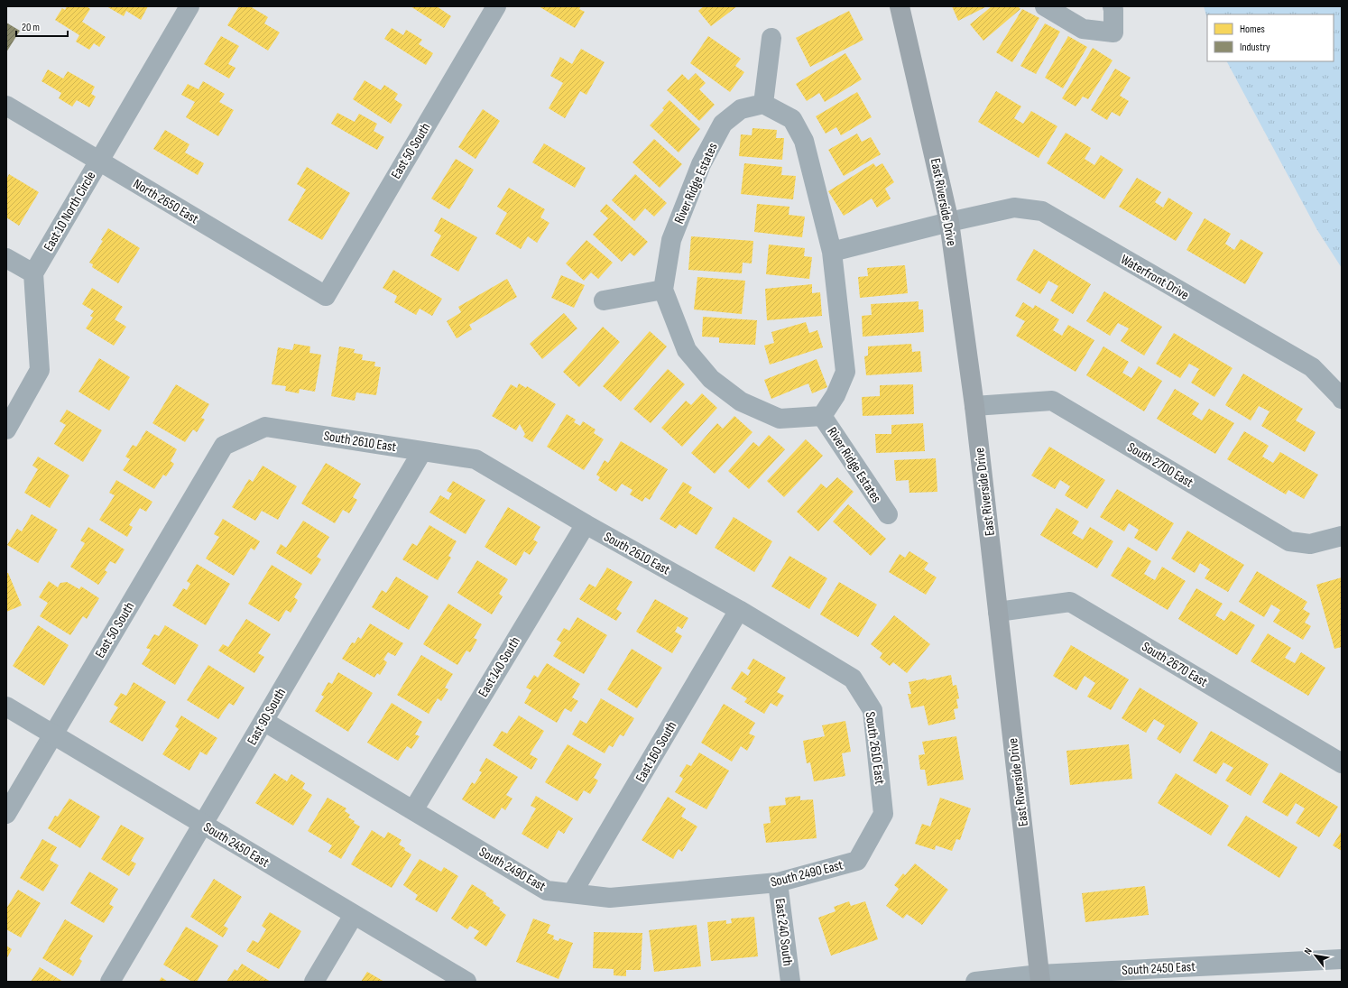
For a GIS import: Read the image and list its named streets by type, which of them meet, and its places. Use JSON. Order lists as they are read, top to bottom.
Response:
{
  "streets": {
    "main road": ["East Riverside Drive"],
    "street": [
      "East 50 South",
      "River Ridge Estates",
      "North 2650 East",
      "East 10 North Circle",
      "Waterfront Drive",
      "South 2610 East",
      "South 2700 East",
      "South 2670 East",
      "East 140 South",
      "East 90 South",
      "East 160 South",
      "South 2450 East",
      "South 2490 East",
      "East 240 South"
    ]
  },
  "crossings": [
    ["East 50 South", "North 2650 East"],
    ["East 50 South", "South 2610 East"],
    ["East 50 South", "South 2450 East"],
    ["North 2650 East", "East 10 North Circle"],
    ["East Riverside Drive", "Waterfront Drive"],
    ["East Riverside Drive", "South 2700 East"],
    ["East Riverside Drive", "South 2670 East"],
    ["East Riverside Drive", "South 2450 East"],
    ["South 2610 East", "East 140 South"],
    ["South 2610 East", "East 90 South"],
    ["South 2610 East", "East 160 South"],
    ["South 2610 East", "South 2490 East"],
    ["East 140 South", "South 2490 East"],
    ["East 90 South", "South 2450 East"],
    ["East 90 South", "South 2490 East"],
    ["East 160 South", "South 2490 East"],
    ["South 2490 East", "East 240 South"]
  ],
  "legend": ["Homes", "Industry"],
  "scale_bar": "20 m",
  "north": "top left"
}
